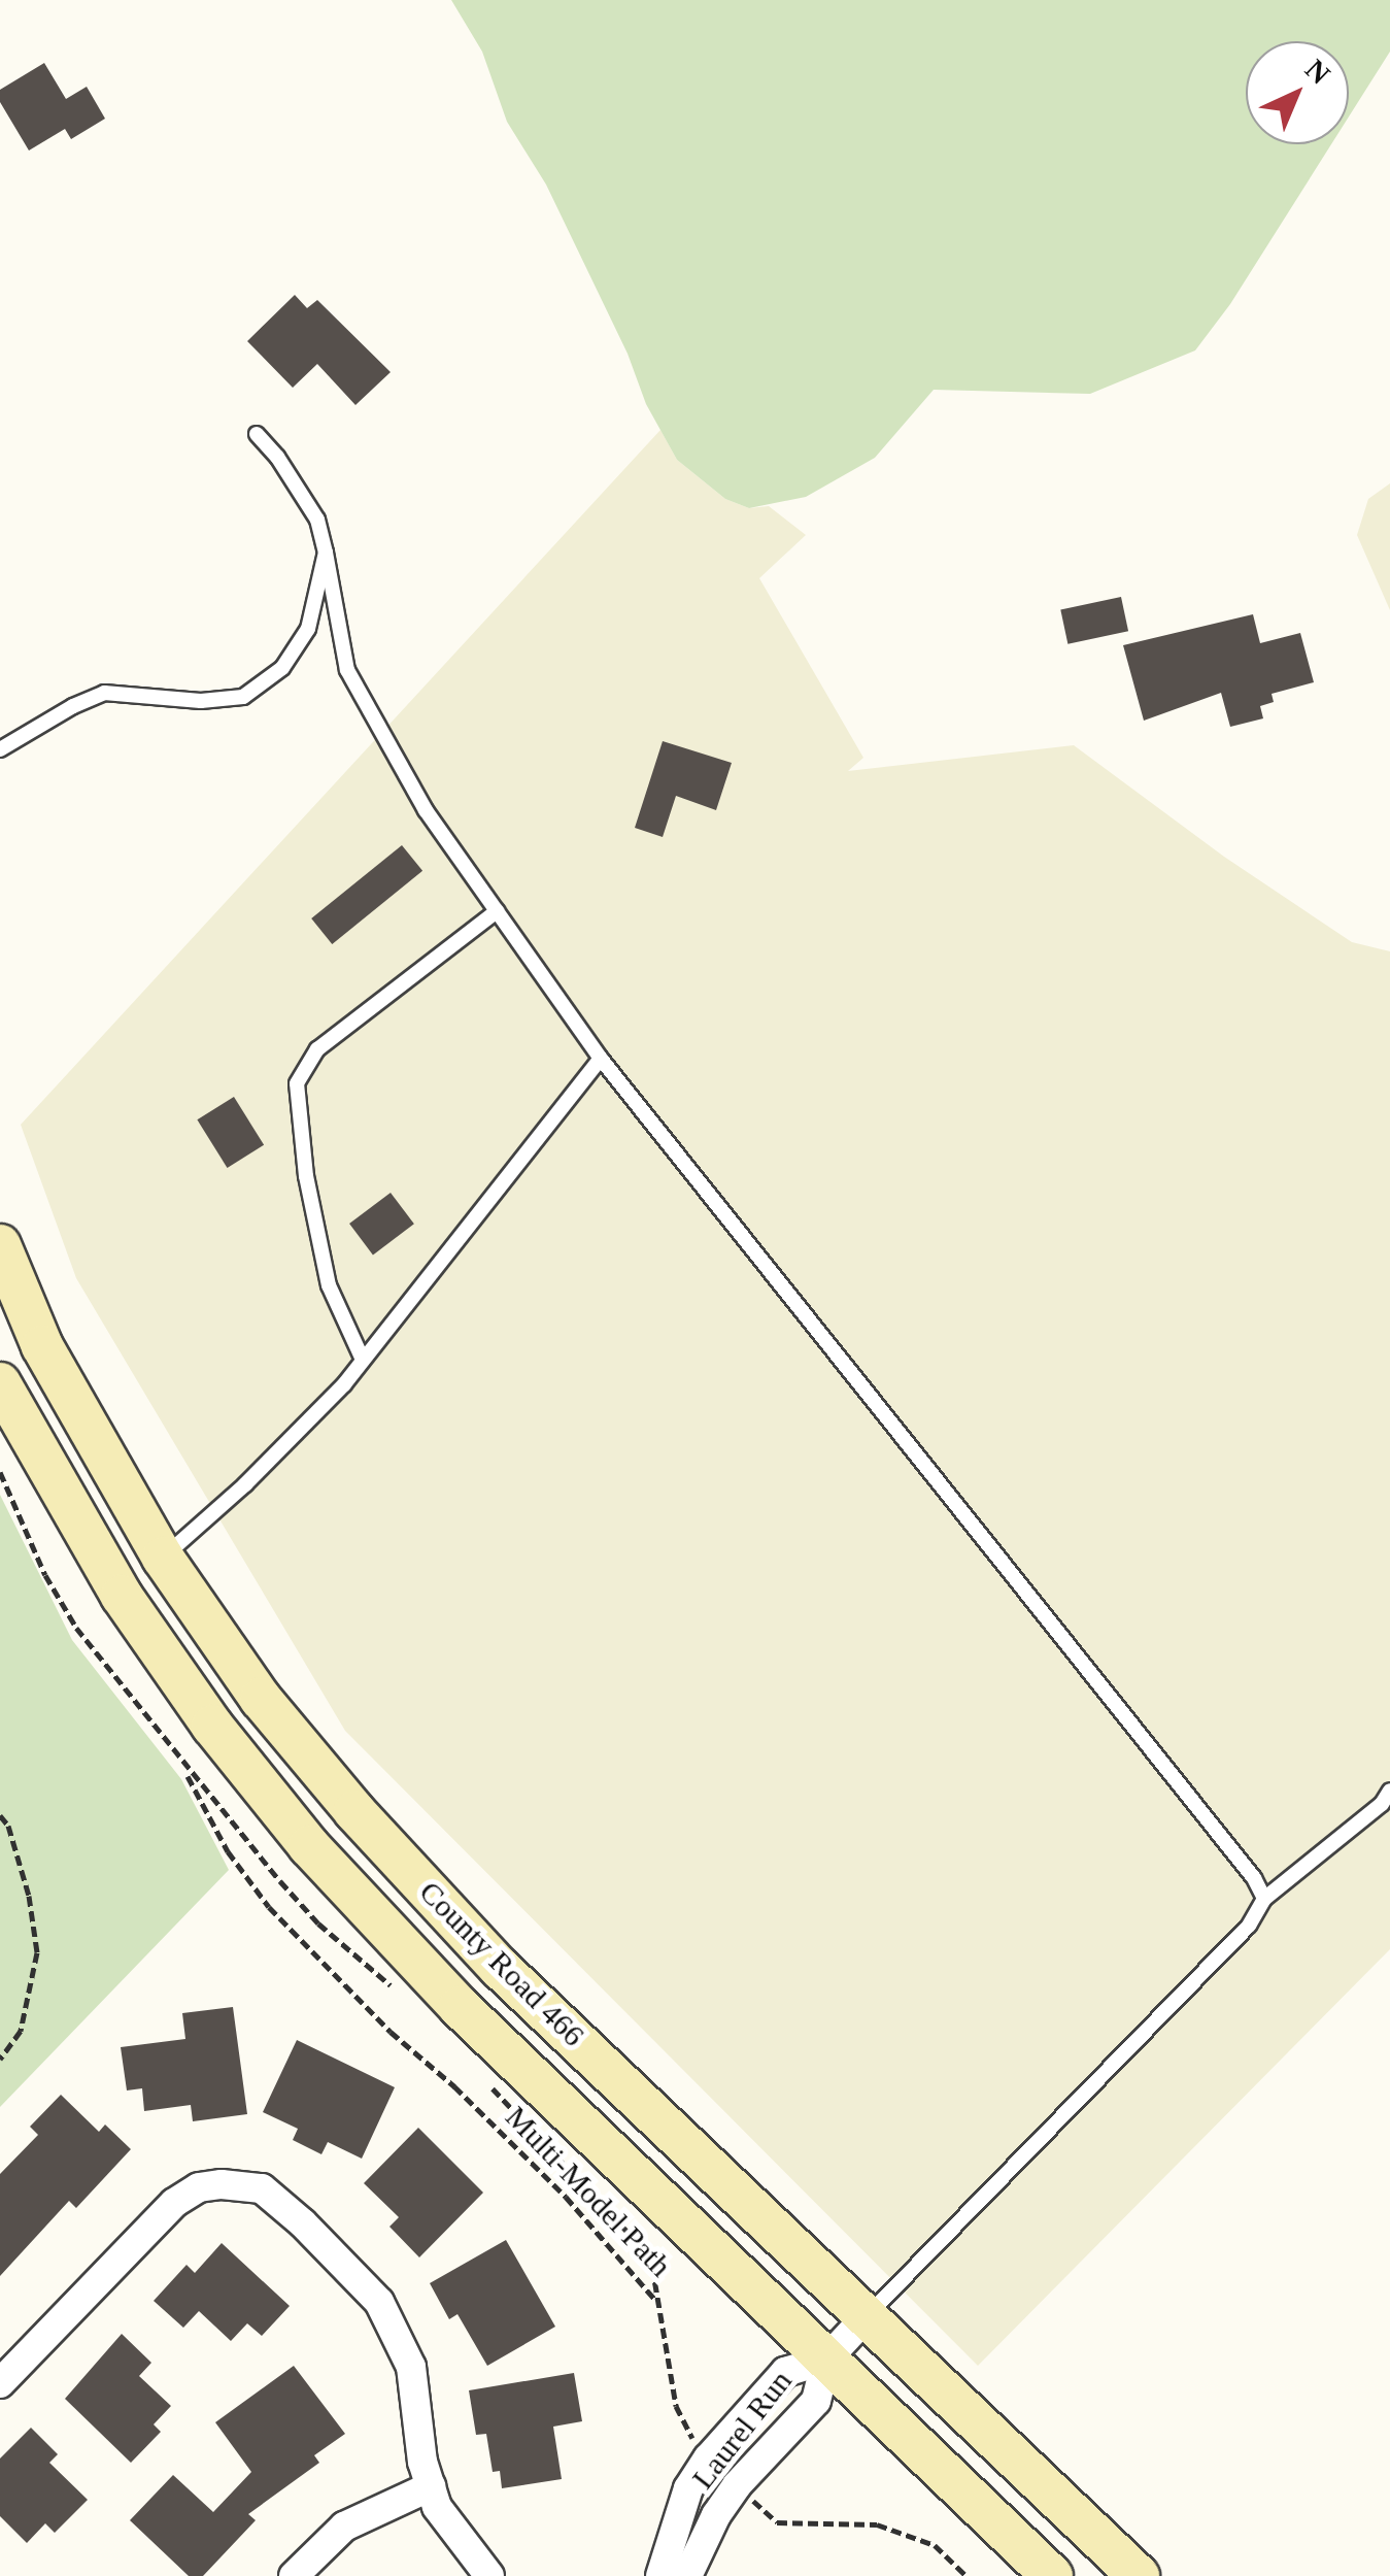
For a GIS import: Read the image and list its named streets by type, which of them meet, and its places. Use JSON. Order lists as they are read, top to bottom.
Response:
{
  "streets": {
    "main road": ["County Road 466"],
    "street": ["Laurel Run"],
    "path": ["Multi-Model Path"]
  },
  "crossings": [
    ["County Road 466", "Laurel Run"]
  ],
  "north": "top right"
}
